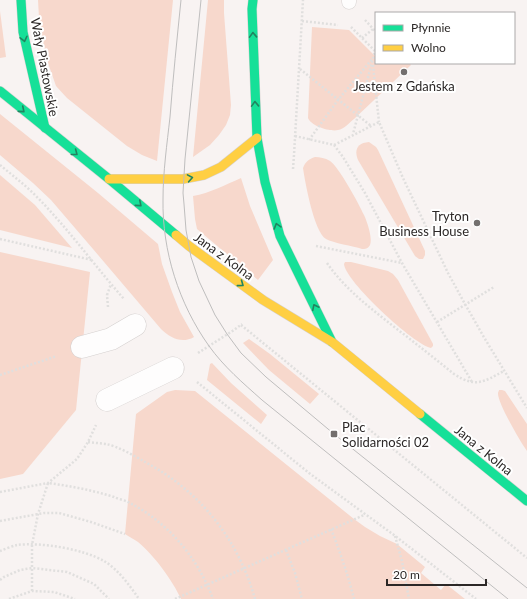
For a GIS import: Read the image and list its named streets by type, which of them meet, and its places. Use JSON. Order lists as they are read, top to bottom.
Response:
{
  "streets": {
    "main road": ["Wały Piastowskie", "Jana z Kolna"]
  },
  "crossings": [
    ["Wały Piastowskie", "Jana z Kolna"]
  ],
  "one_way": ["Wały Piastowskie"],
  "places": {
    "other": ["Jestem z Gdańska", "Tryton Business House"],
    "transit": ["Plac Solidarności 02"]
  },
  "legend": ["Płynnie", "Wolno"],
  "scale_bar": "20 m"
}
